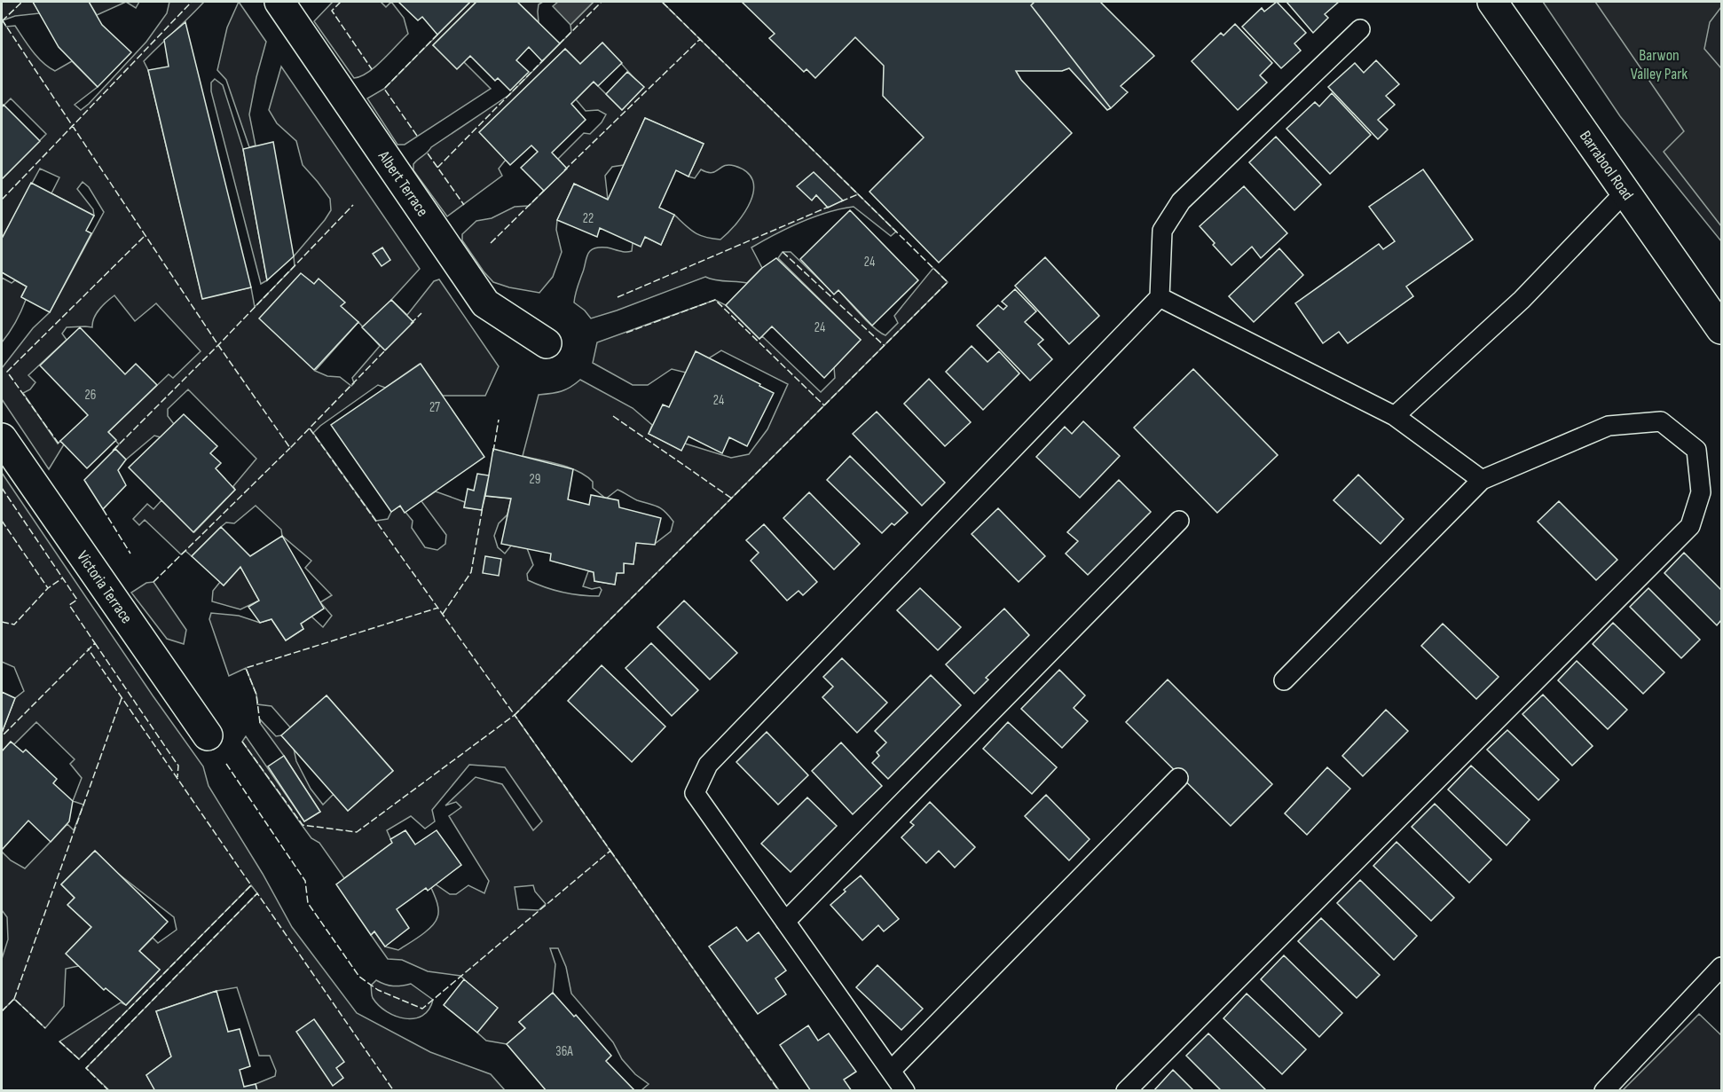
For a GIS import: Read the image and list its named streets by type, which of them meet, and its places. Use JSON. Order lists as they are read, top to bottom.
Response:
{
  "streets": {
    "street": ["Barrabool Road", "Albert Terrace", "Victoria Terrace"]
  },
  "parks": ["Barwon Valley Park"],
  "house_numbers": [
    "22",
    "24",
    "24",
    "26",
    "24",
    "27",
    "29",
    "36A"
  ]
}
